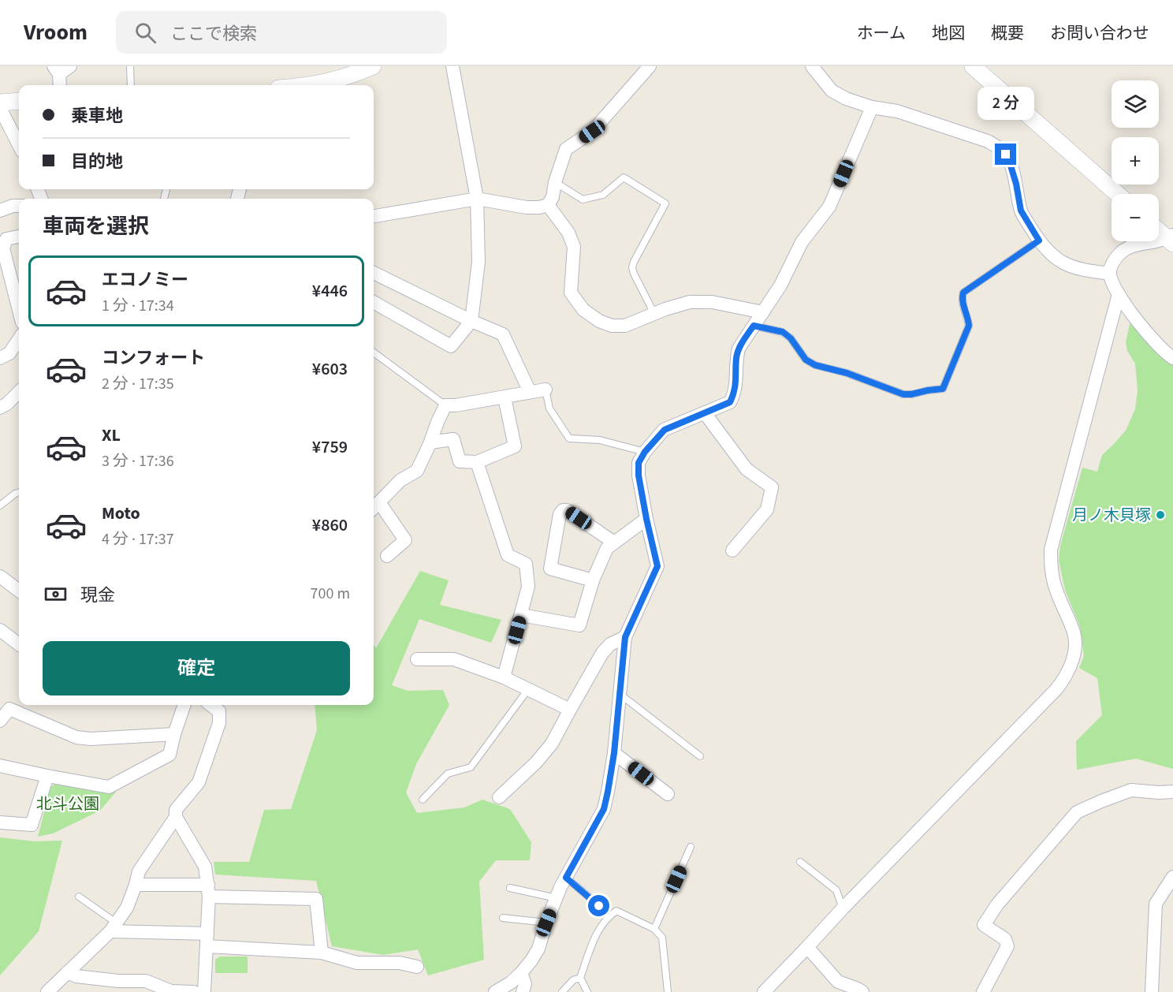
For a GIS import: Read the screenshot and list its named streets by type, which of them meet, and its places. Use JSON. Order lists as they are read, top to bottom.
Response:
{
  "parks": ["北斗公園"],
  "places": ["月ノ木貝塚"],
  "page": {
    "header": "Vroom",
    "search": "ここで検索",
    "nav": [
      "ホーム",
      "地図",
      "概要",
      "お問い合わせ"
    ],
    "map_buttons": ["+", "−"],
    "banner": ["乗車地", "目的地"],
    "bubble": "2 分",
    "heading": "車両を選択",
    "list": [
      {
        "name": "エコノミー",
        "note": "1 分 · 17:34",
        "value": "¥446"
      },
      {
        "name": "コンフォート",
        "note": "2 分 · 17:35",
        "value": "¥603"
      },
      {
        "name": "XL",
        "note": "3 分 · 17:36",
        "value": "¥759"
      },
      {
        "name": "Moto",
        "note": "4 分 · 17:37",
        "value": "¥860"
      }
    ],
    "pay": ["現金", "700 m"],
    "buttons": "確定"
  }
}
